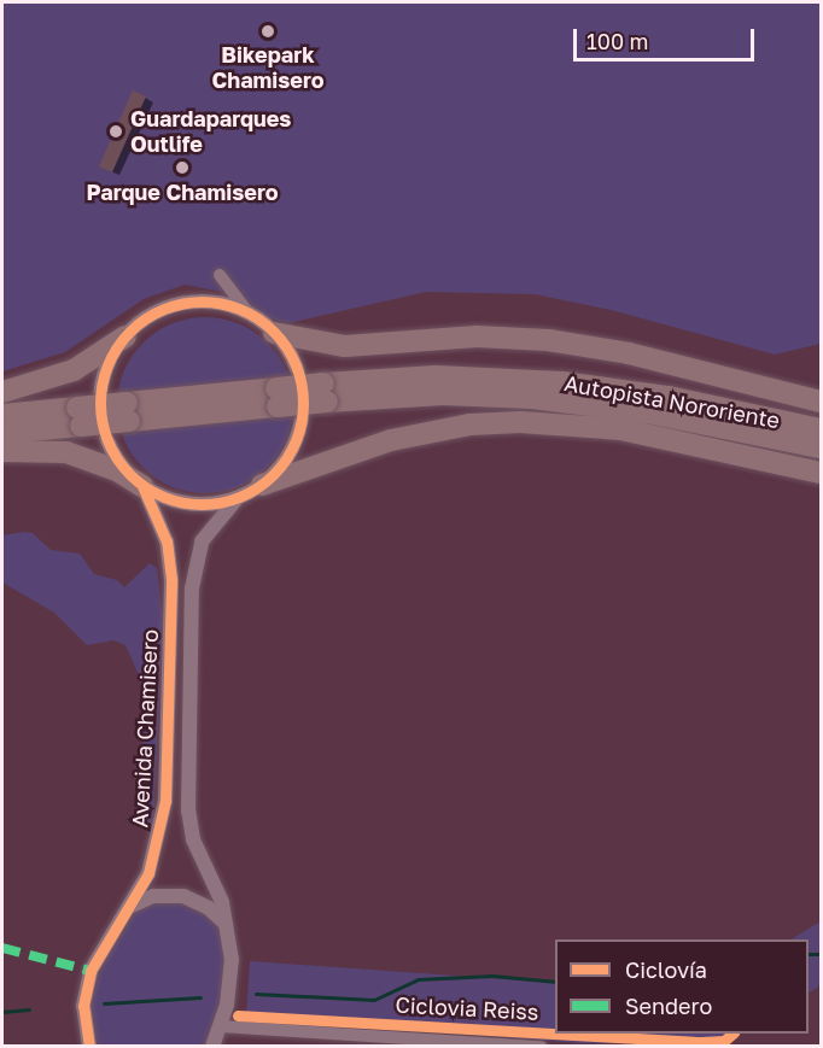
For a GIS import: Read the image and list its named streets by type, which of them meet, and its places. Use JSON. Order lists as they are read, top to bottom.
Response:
{
  "streets": {
    "highway": ["Autopista Nororiente"],
    "street": ["Avenida Chamisero"],
    "cycle path": ["Ciclovia Reiss"]
  },
  "places": ["Bikepark Chamisero", "Guardaparques Outlife", "Parque Chamisero"],
  "legend": ["Ciclovía", "Sendero"],
  "scale_bar": "100 m"
}
